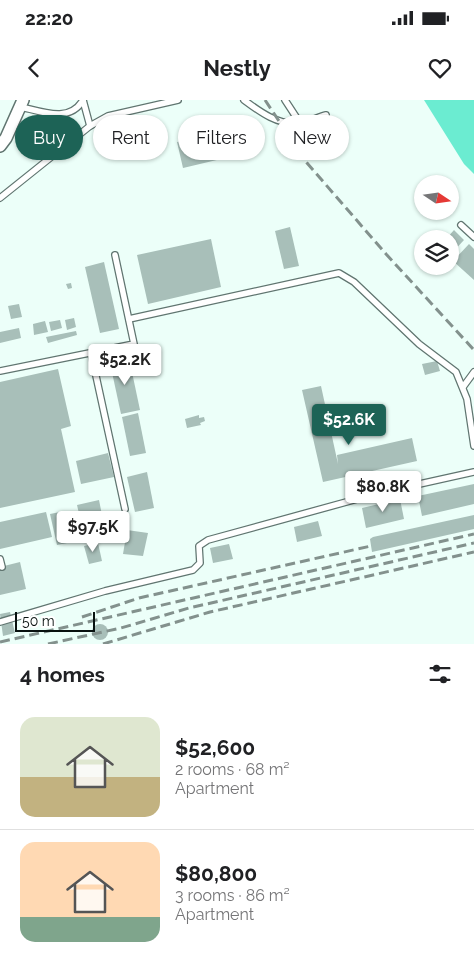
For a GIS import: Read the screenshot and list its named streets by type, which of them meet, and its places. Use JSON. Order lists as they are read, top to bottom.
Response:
{
  "scale_bar": "50 m",
  "north": "right",
  "page": {
    "status": "22:20",
    "header": "Nestly",
    "chip": [
      "Buy",
      "Rent",
      "Filters",
      "New"
    ],
    "price": [
      "$52.2K",
      "$52.6K",
      "$80.8K",
      "$97.5K"
    ],
    "scale": "50 m",
    "heading": "4 homes",
    "list": [
      {
        "name": "$52,600",
        "note": "2 rooms · 68 m² · Apartment"
      },
      {
        "name": "$80,800",
        "note": "3 rooms · 86 m² · Apartment"
      }
    ]
  }
}
